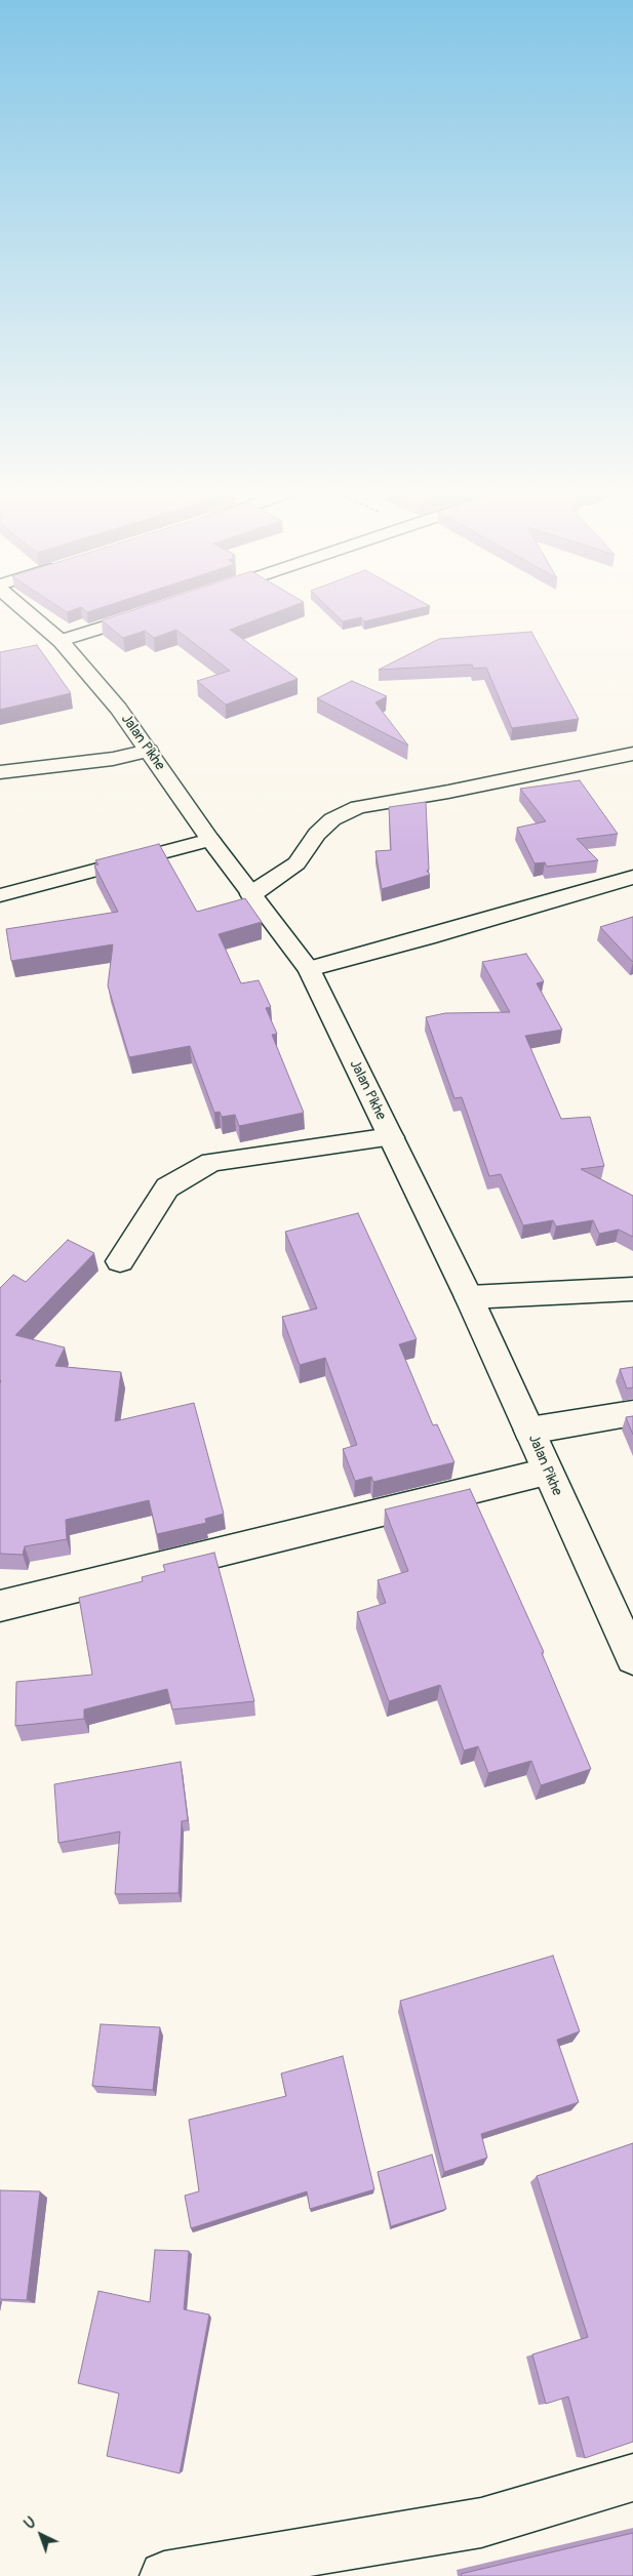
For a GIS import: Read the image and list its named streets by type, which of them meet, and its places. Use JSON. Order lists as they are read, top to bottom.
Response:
{
  "streets": {
    "main road": ["Jalan Pikhe"]
  },
  "north": "top left"
}
